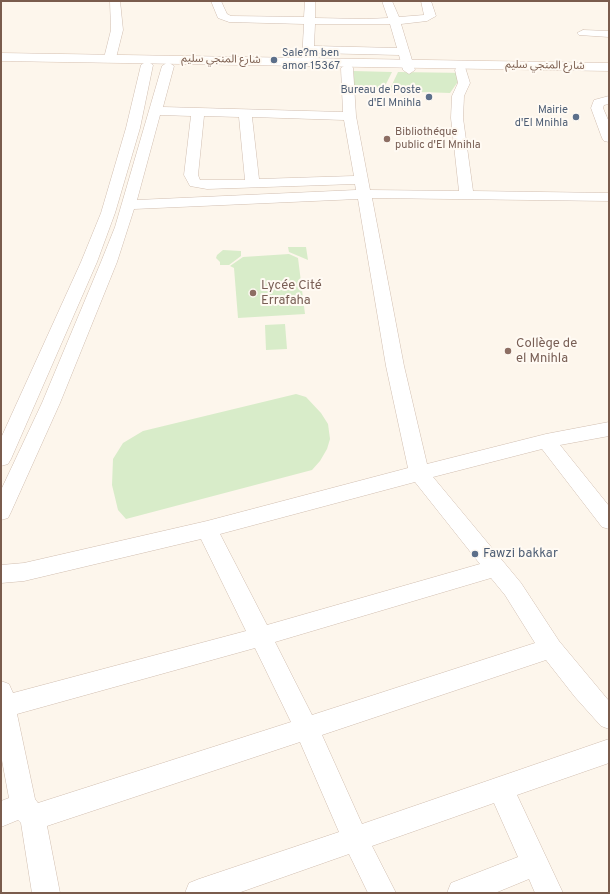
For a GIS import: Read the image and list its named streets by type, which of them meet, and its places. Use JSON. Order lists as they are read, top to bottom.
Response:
{
  "streets": {
    "main road": ["شارع المنجي سليم"]
  },
  "places": [
    "Sale?m ben amor 15367",
    "Bureau de Poste d'El Mnihla",
    "Mairie d'El Mnihla",
    "Bibliothéque public d'El Mnihla",
    "Lycée Cité Errafaha",
    "Collège de el Mnihla",
    "Fawzi bakkar"
  ]
}
